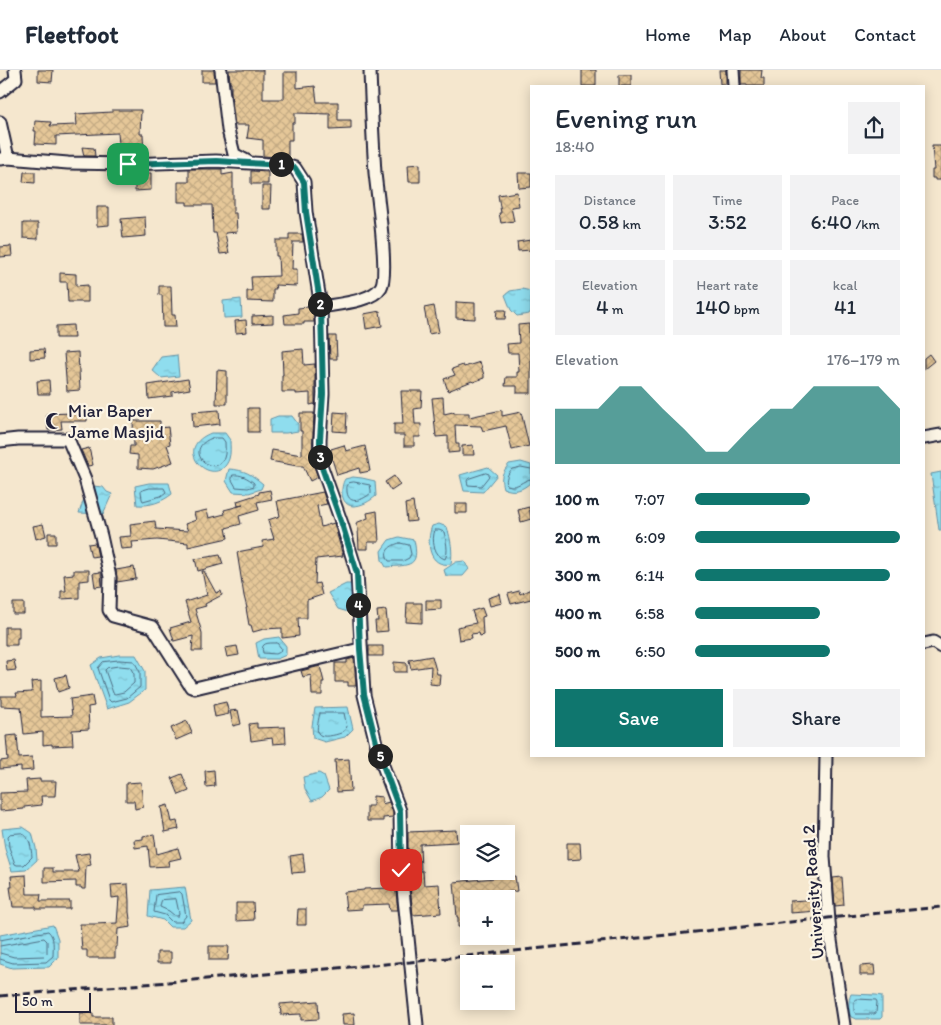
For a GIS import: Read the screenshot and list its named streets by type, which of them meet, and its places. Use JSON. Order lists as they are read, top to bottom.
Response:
{
  "streets": {
    "street": ["University Road 2"]
  },
  "places": {
    "mosque": ["Miar Baper Jame Masjid"]
  },
  "scale_bar": "50 m",
  "page": {
    "header": "Fleetfoot",
    "nav": [
      "Home",
      "Map",
      "About",
      "Contact"
    ],
    "heading": ["Evening run", "18:40"],
    "pins": [
      "1",
      "2",
      "3",
      "4",
      "5"
    ],
    "stats": [
      ["Distance", "0.58 km"],
      ["Time", "3:52"],
      ["Pace", "6:40 /km"],
      ["Elevation", "4 m"],
      ["Heart rate", "140 bpm"],
      ["kcal", "41"]
    ],
    "chart": ["Elevation", "176–179 m"],
    "list": [
      {
        "name": "100 m",
        "note": "7:07"
      },
      {
        "name": "200 m",
        "note": "6:09"
      },
      {
        "name": "300 m",
        "note": "6:14"
      },
      {
        "name": "400 m",
        "note": "6:58"
      },
      {
        "name": "500 m",
        "note": "6:50"
      }
    ],
    "buttons": ["Save", "Share"],
    "map_buttons": ["+", "−"],
    "scale": "50 m"
  }
}
